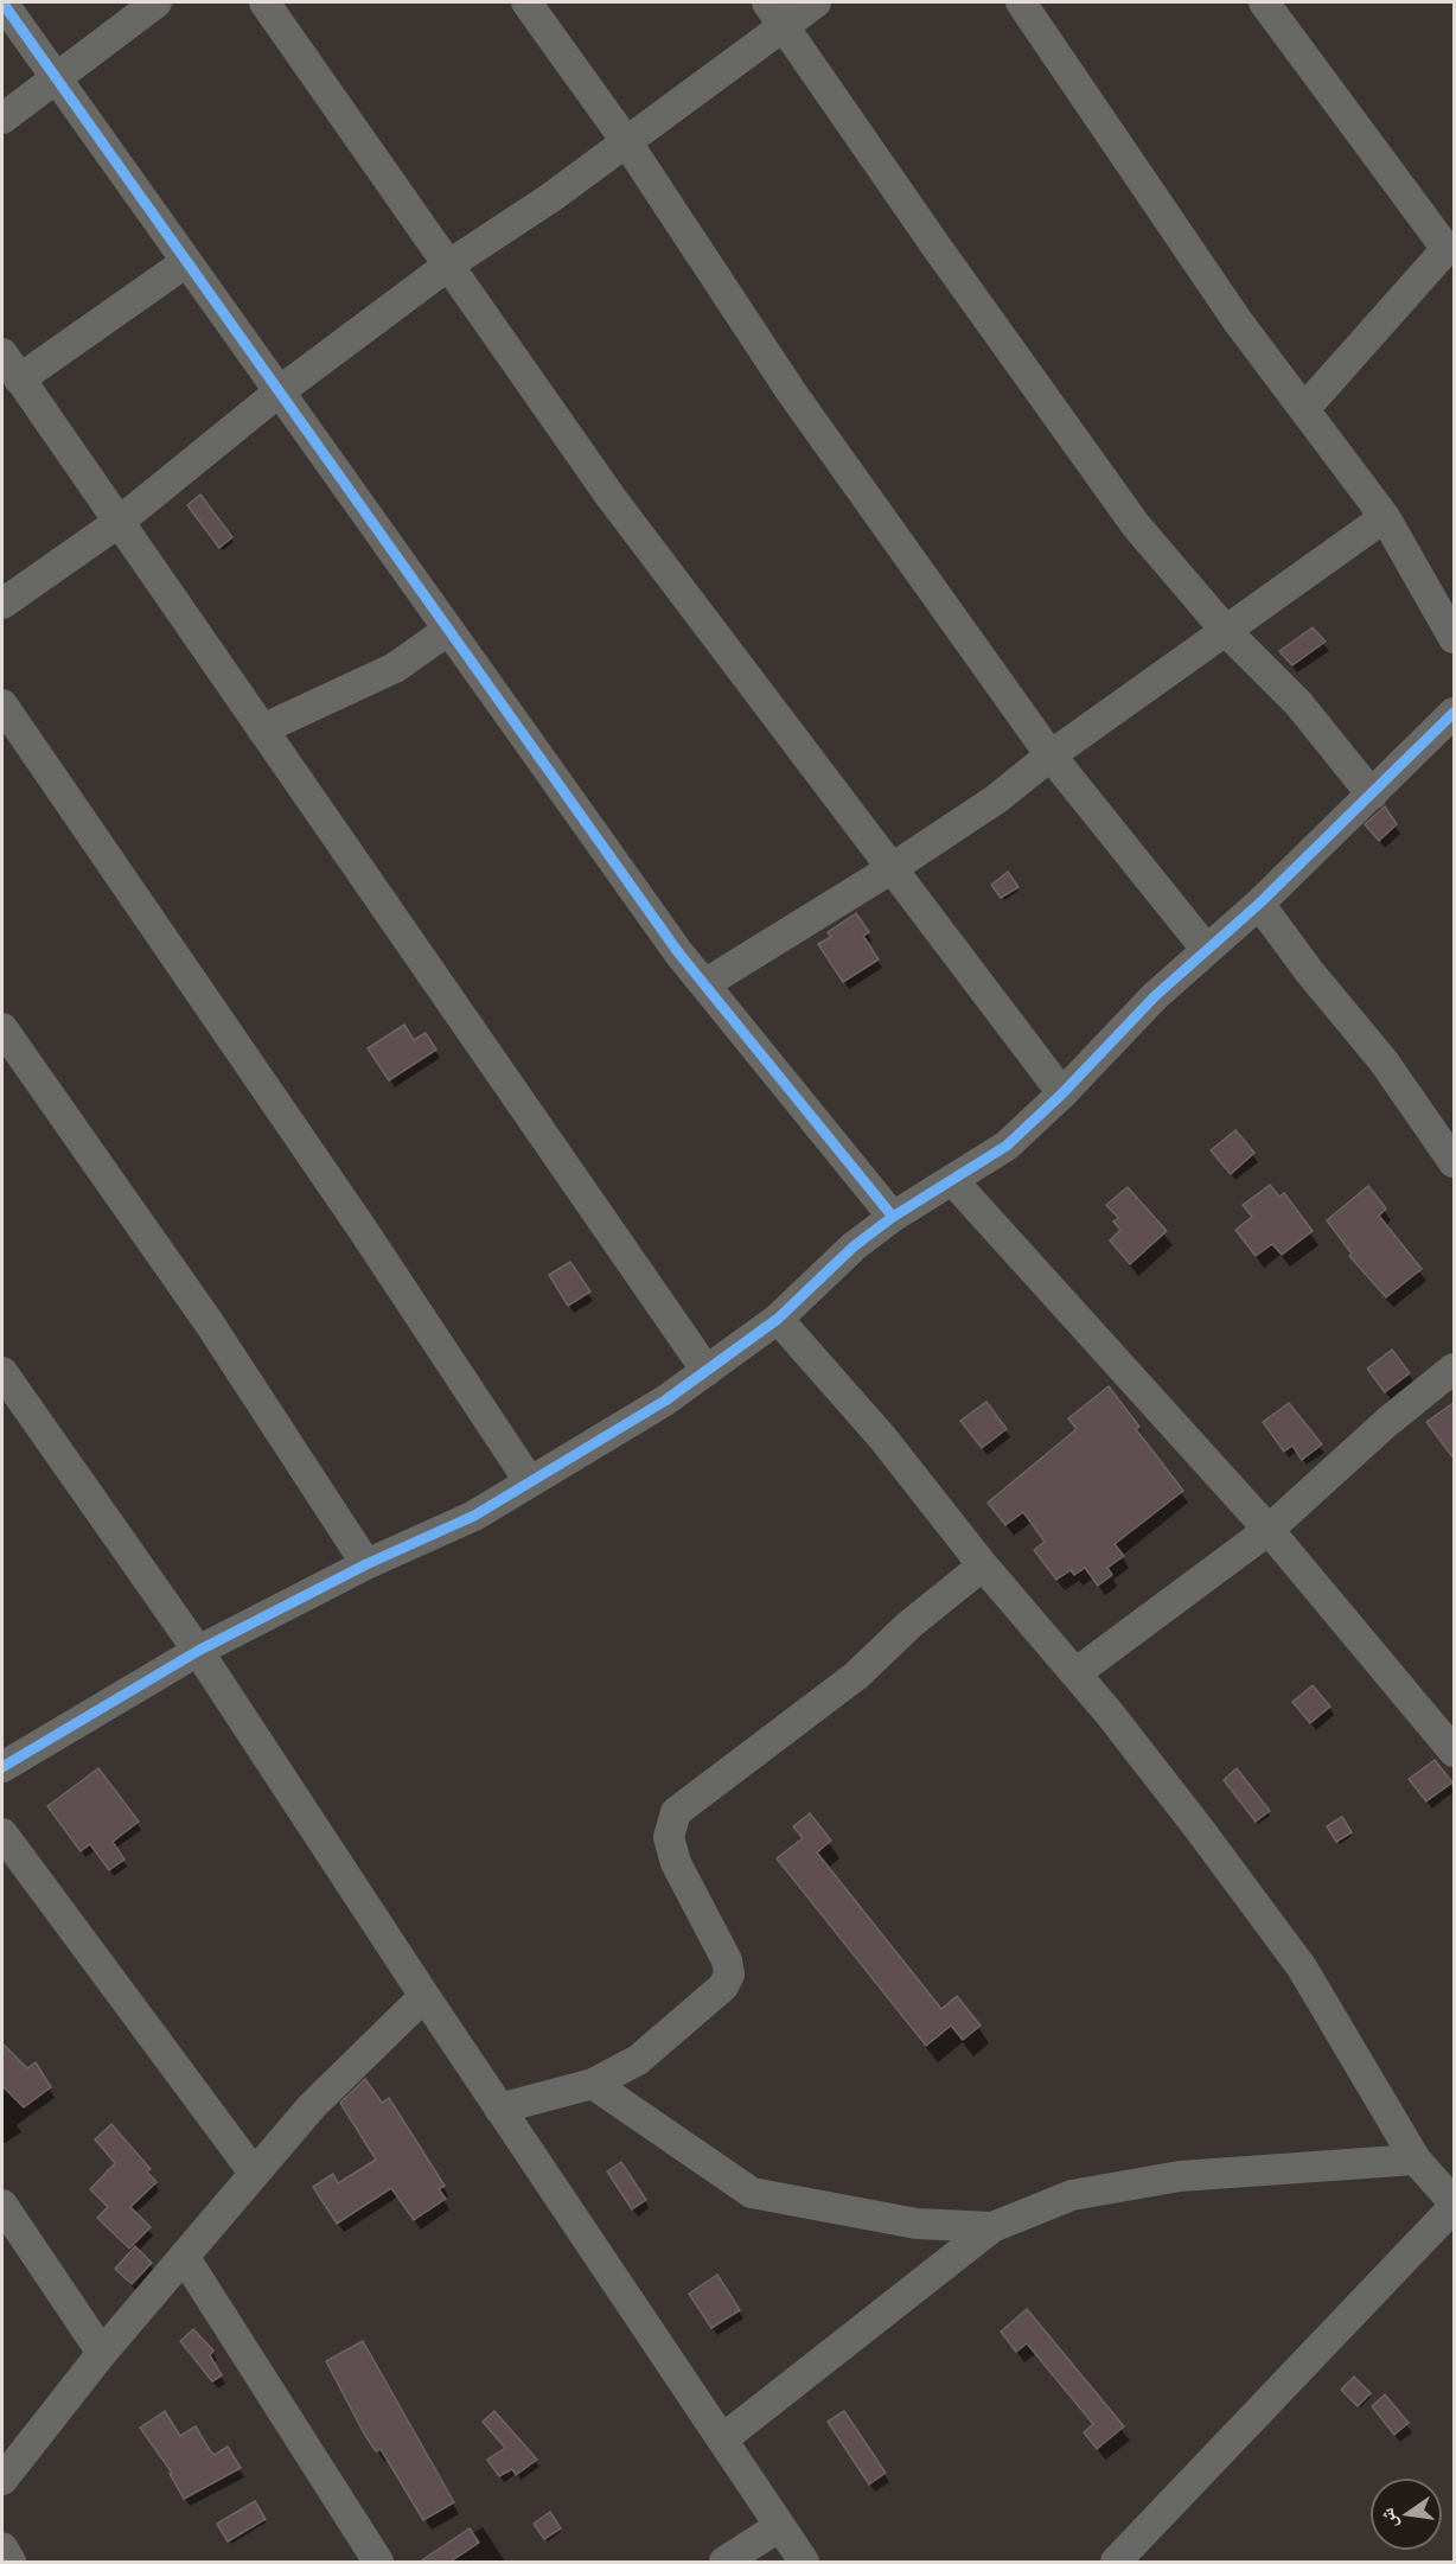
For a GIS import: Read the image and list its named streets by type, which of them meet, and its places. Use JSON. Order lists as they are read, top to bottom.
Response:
{
  "north": "left"
}
